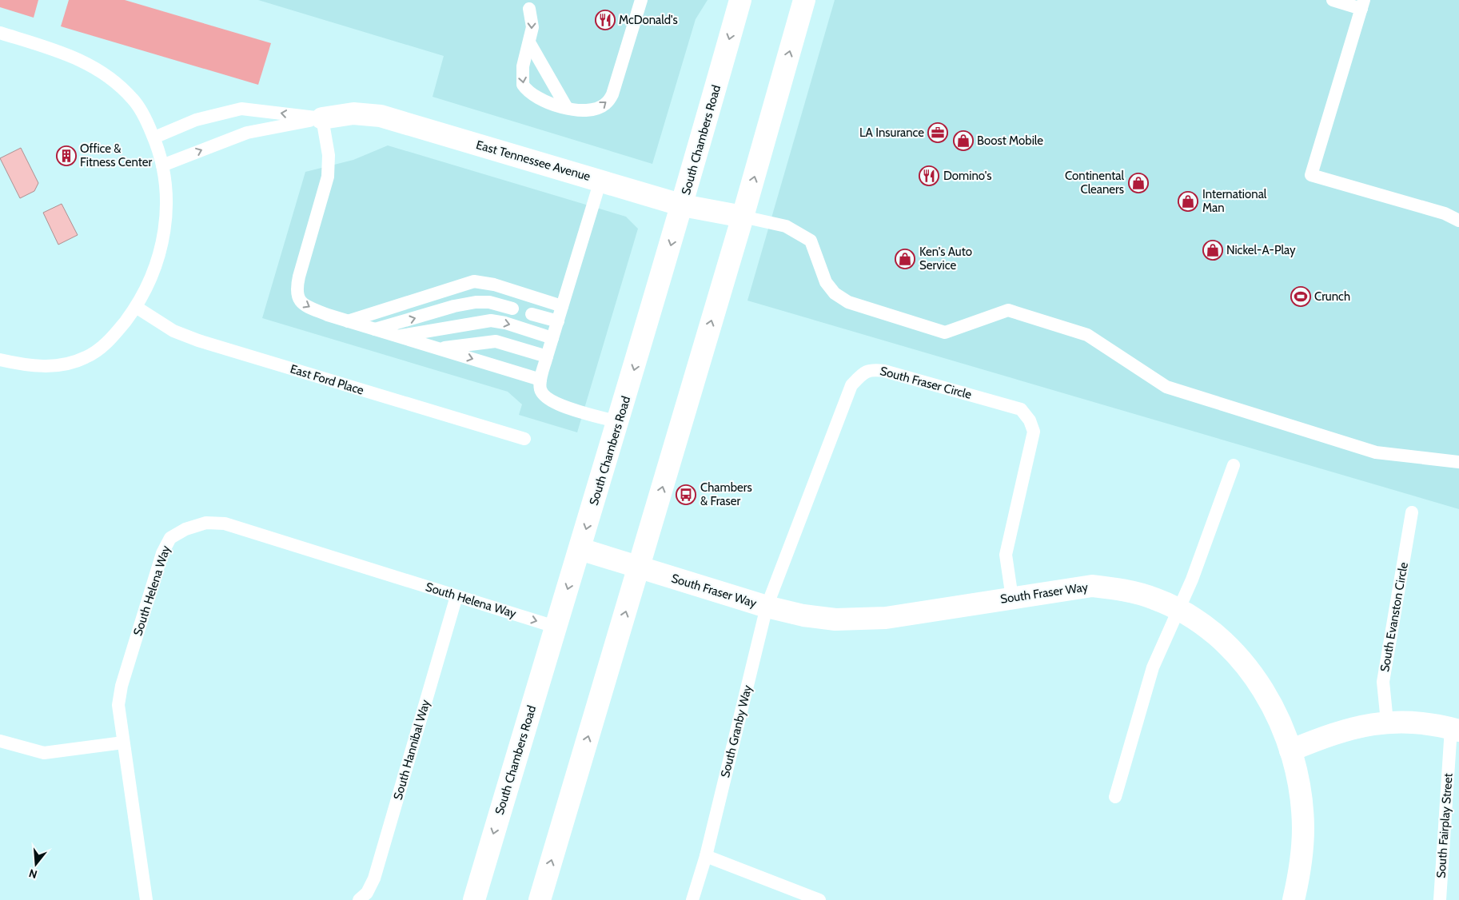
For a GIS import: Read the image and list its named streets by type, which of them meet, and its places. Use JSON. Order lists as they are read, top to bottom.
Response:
{
  "streets": {
    "main road": ["South Chambers Road", "East Tennessee Avenue", "South Fraser Way"],
    "lane": [
      "East Ford Place",
      "South Fraser Circle",
      "South Helena Way",
      "South Evanston Circle",
      "South Granby Way",
      "South Hannibal Way",
      "South Fairplay Street"
    ]
  },
  "crossings": [
    ["South Chambers Road", "East Tennessee Avenue"],
    ["South Chambers Road", "South Helena Way"],
    ["South Chambers Road", "South Fraser Way"],
    ["South Fraser Circle", "South Fraser Way"],
    ["South Fraser Circle", "South Granby Way"],
    ["South Helena Way", "South Hannibal Way"],
    ["South Fraser Way", "South Granby Way"]
  ],
  "places": {
    "restaurant": ["McDonald's", "Domino's"],
    "office": ["LA Insurance"],
    "shop": [
      "Boost Mobile",
      "Continental Cleaners",
      "International Man",
      "Nickel-A-Play",
      "Ken's Auto Service"
    ],
    "building": ["Office & Fitness Center"],
    "sports": ["Crunch"],
    "bus stop": ["Chambers & Fraser"]
  },
  "north": "bottom"
}
